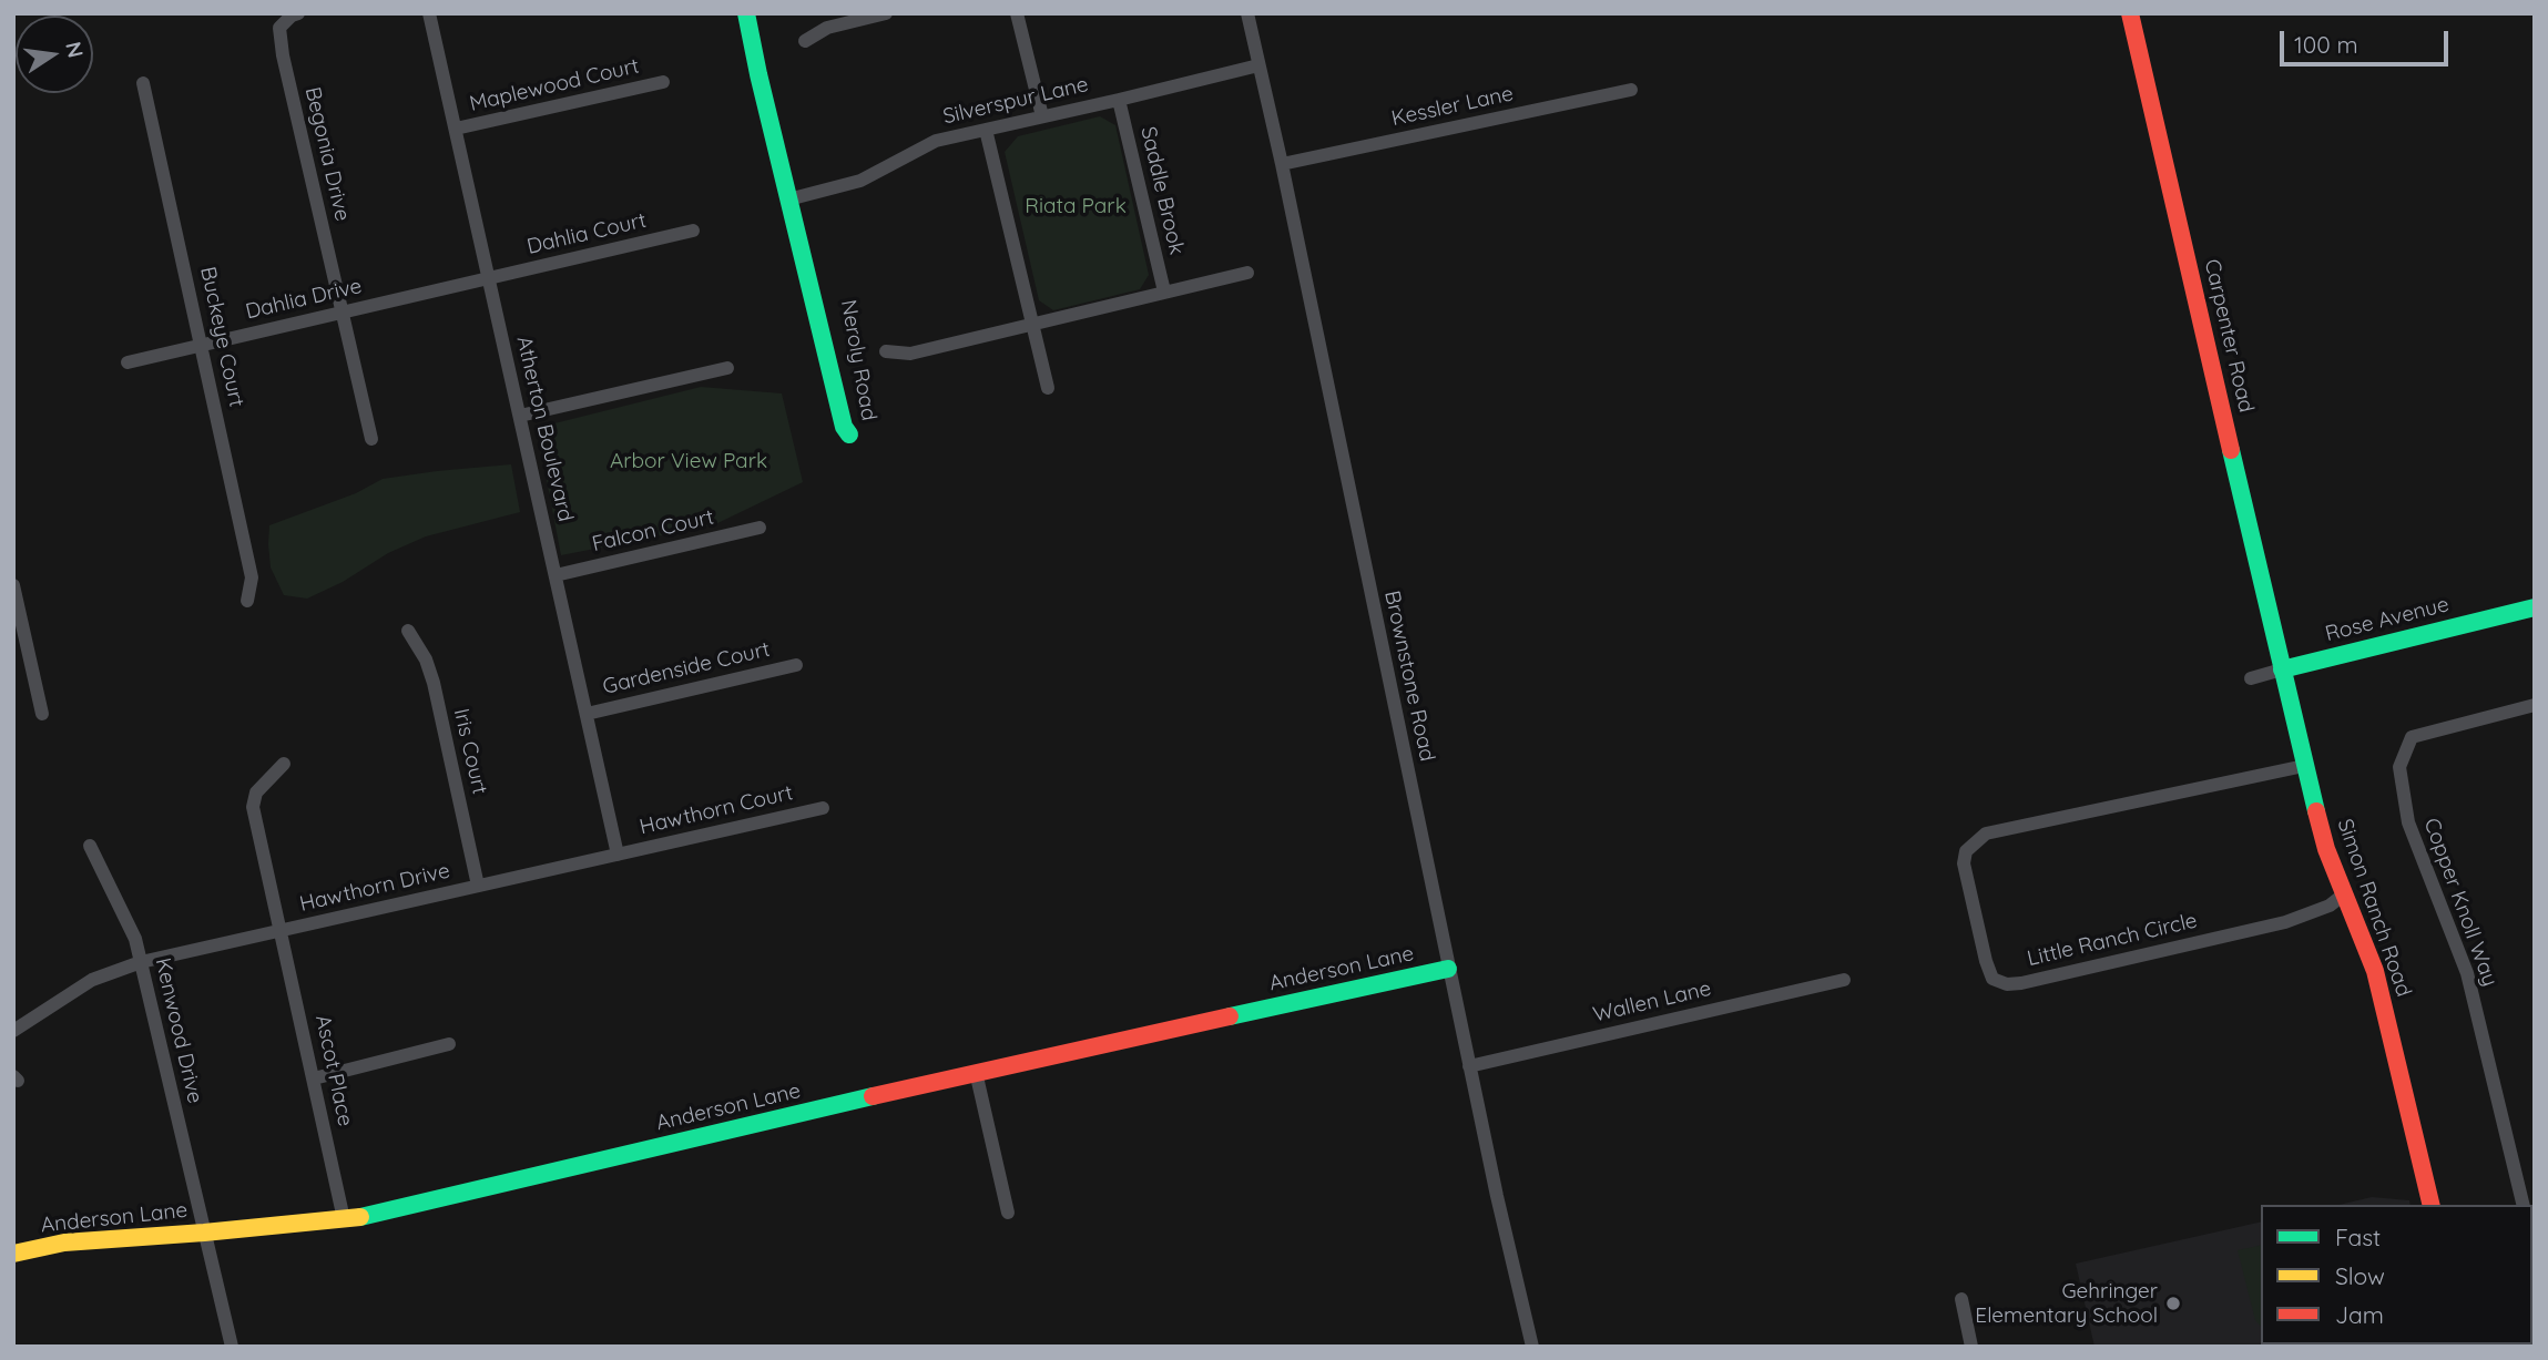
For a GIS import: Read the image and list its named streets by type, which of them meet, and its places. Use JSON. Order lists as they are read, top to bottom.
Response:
{
  "streets": {
    "street": [
      "Maplewood Court",
      "Silverspur Lane",
      "Kessler Lane",
      "Begonia Drive",
      "Saddle Brook",
      "Dahlia Court",
      "Dahlia Drive",
      "Carpenter Road",
      "Buckeye Court",
      "Neroly Road",
      "Atherton Boulevard",
      "Falcon Court",
      "Rose Avenue",
      "Gardenside Court",
      "Brownstone Road",
      "Iris Court",
      "Hawthorn Court",
      "Hawthorn Drive",
      "Copper Knoll Way",
      "Simon Ranch Road",
      "Little Ranch Circle",
      "Anderson Lane",
      "Wallen Lane",
      "Kenwood Drive",
      "Ascot Place"
    ]
  },
  "crossings": [
    ["Maplewood Court", "Atherton Boulevard"],
    ["Silverspur Lane", "Saddle Brook"],
    ["Silverspur Lane", "Neroly Road"],
    ["Silverspur Lane", "Brownstone Road"],
    ["Kessler Lane", "Brownstone Road"],
    ["Begonia Drive", "Dahlia Drive"],
    ["Dahlia Court", "Dahlia Drive"],
    ["Dahlia Court", "Atherton Boulevard"],
    ["Dahlia Drive", "Buckeye Court"],
    ["Dahlia Drive", "Atherton Boulevard"],
    ["Carpenter Road", "Rose Avenue"],
    ["Carpenter Road", "Simon Ranch Road"],
    ["Atherton Boulevard", "Falcon Court"],
    ["Atherton Boulevard", "Gardenside Court"],
    ["Atherton Boulevard", "Hawthorn Court"],
    ["Atherton Boulevard", "Hawthorn Drive"],
    ["Rose Avenue", "Simon Ranch Road"],
    ["Brownstone Road", "Anderson Lane"],
    ["Brownstone Road", "Wallen Lane"],
    ["Iris Court", "Hawthorn Drive"],
    ["Hawthorn Court", "Hawthorn Drive"],
    ["Hawthorn Drive", "Kenwood Drive"],
    ["Hawthorn Drive", "Ascot Place"],
    ["Simon Ranch Road", "Little Ranch Circle"],
    ["Anderson Lane", "Kenwood Drive"],
    ["Anderson Lane", "Ascot Place"]
  ],
  "parks": ["Riata Park", "Arbor View Park"],
  "places": ["Gehringer Elementary School"],
  "legend": ["Fast", "Slow", "Jam"],
  "scale_bar": "100 m",
  "north": "right"
}
